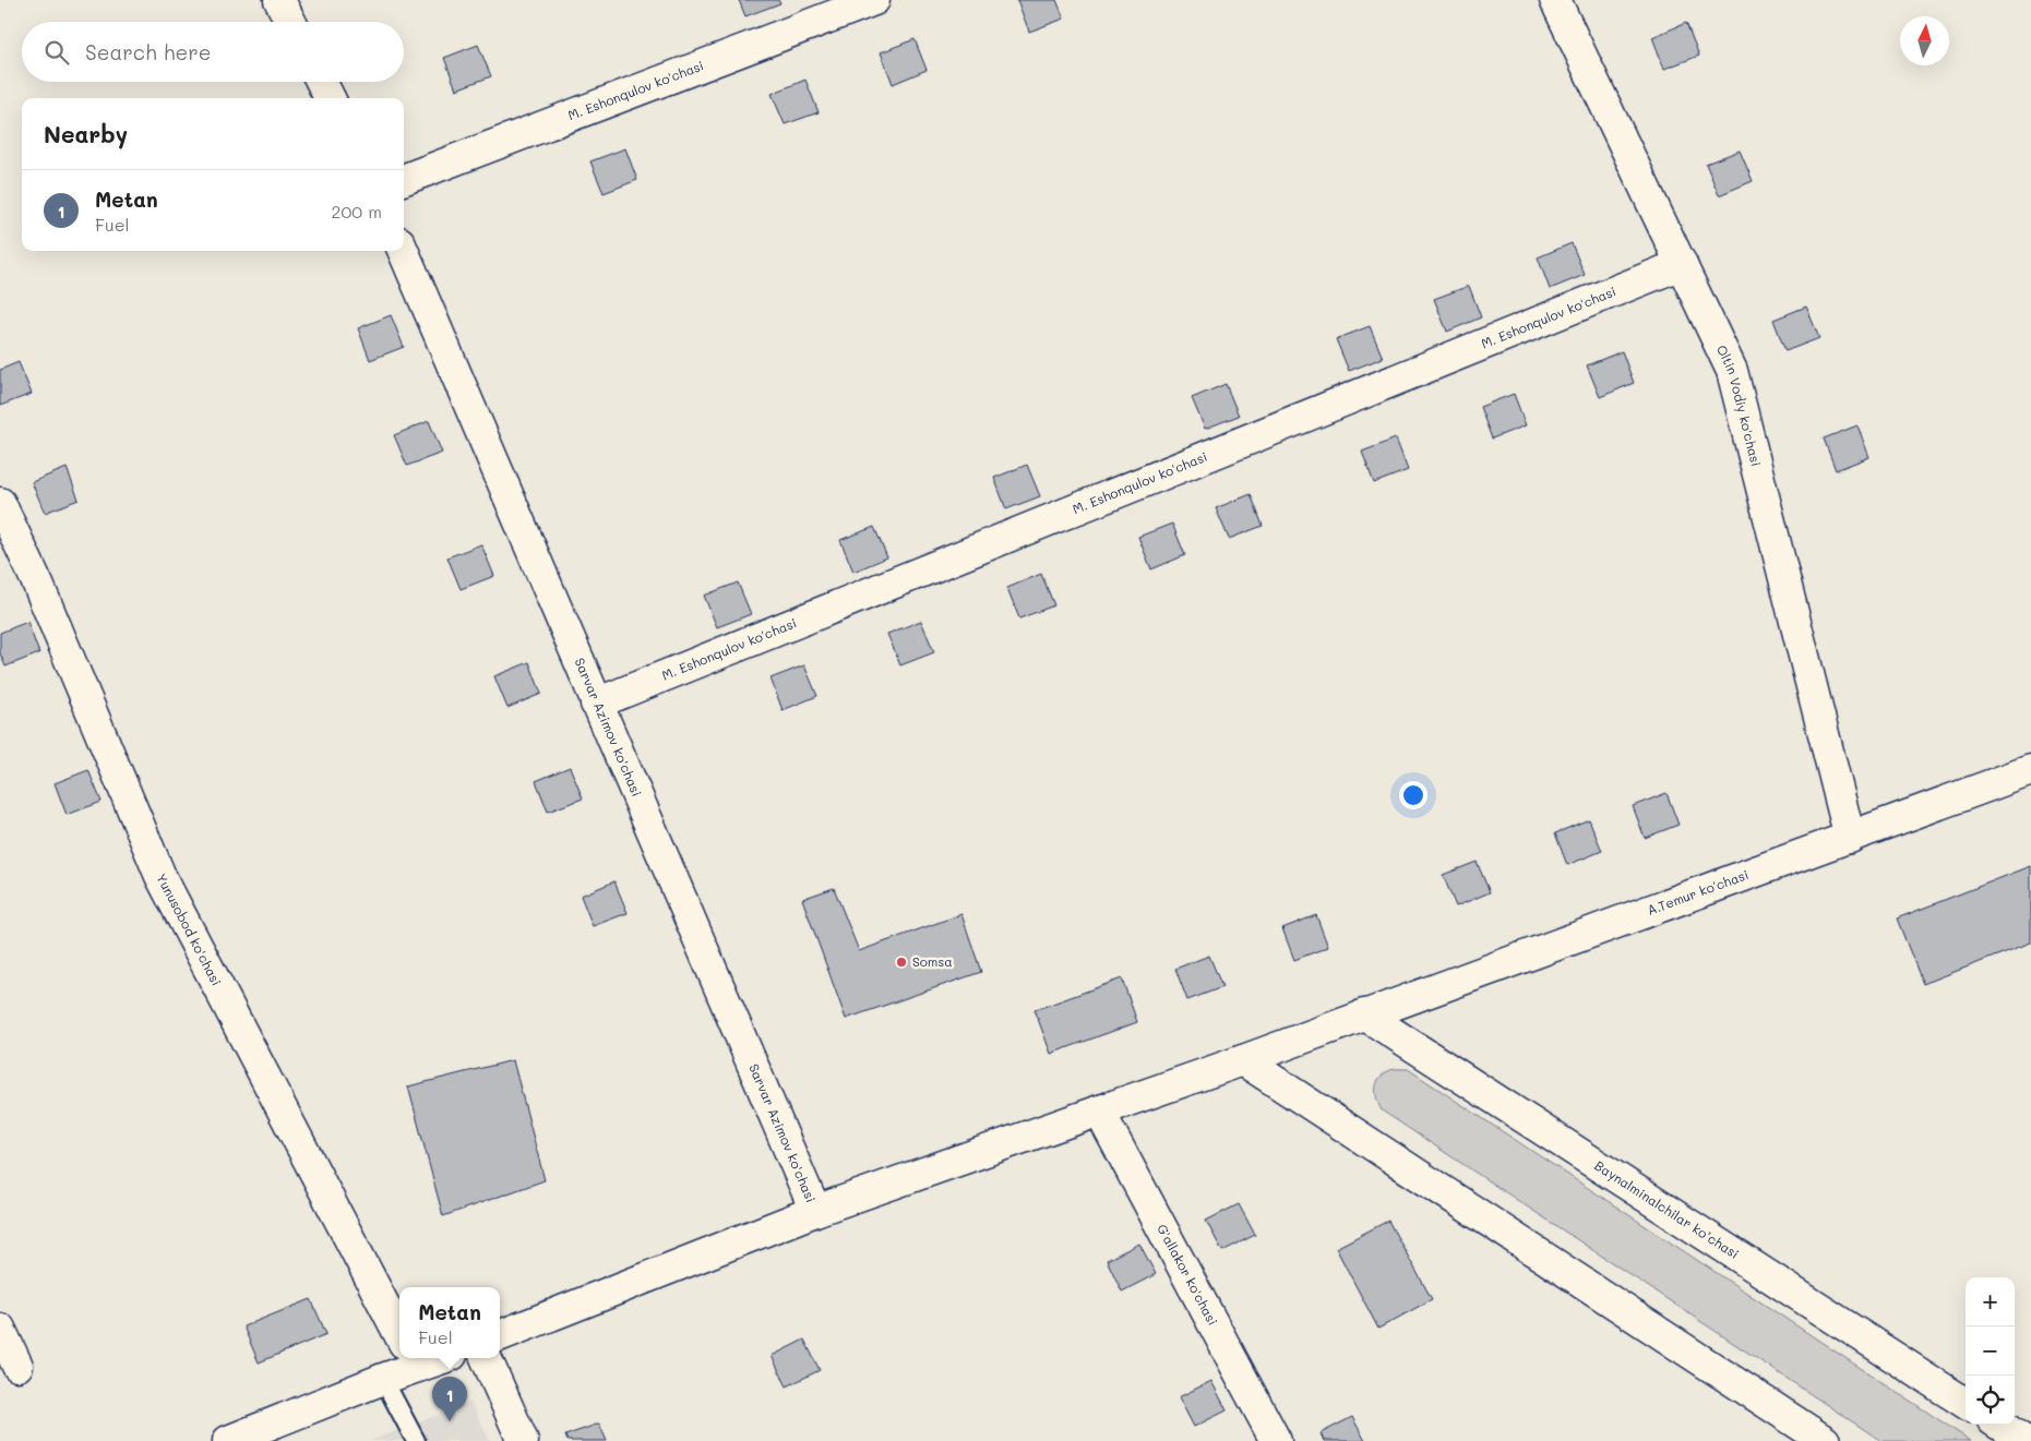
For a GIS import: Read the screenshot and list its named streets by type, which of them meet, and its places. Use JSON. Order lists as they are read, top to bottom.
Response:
{
  "streets": {
    "street": [
      "M. Eshonqulov ko'chasi",
      "Oltin Vodiy ko'chasi",
      "Sarvar Azimov ko'chasi",
      "A.Temur ko'chasi",
      "Yunusobod ko'chasi",
      "Baynalminalchilar ko’chasi",
      "G'allakor ko'chasi"
    ]
  },
  "crossings": [
    ["M. Eshonqulov ko'chasi", "Oltin Vodiy ko'chasi"],
    ["M. Eshonqulov ko'chasi", "Sarvar Azimov ko'chasi"],
    ["Oltin Vodiy ko'chasi", "A.Temur ko'chasi"],
    ["Sarvar Azimov ko'chasi", "A.Temur ko'chasi"],
    ["A.Temur ko'chasi", "Baynalminalchilar ko’chasi"],
    ["A.Temur ko'chasi", "G'allakor ko'chasi"]
  ],
  "places": ["Somsa"],
  "north": "top",
  "page": {
    "search": "Search here",
    "heading": "Nearby",
    "list": [
      {
        "mark": "1",
        "name": "Metan",
        "note": "Fuel",
        "value": "200 m"
      }
    ],
    "map_buttons": ["+", "−"],
    "popup": ["Metan", "Fuel"],
    "pins": "1"
  }
}
